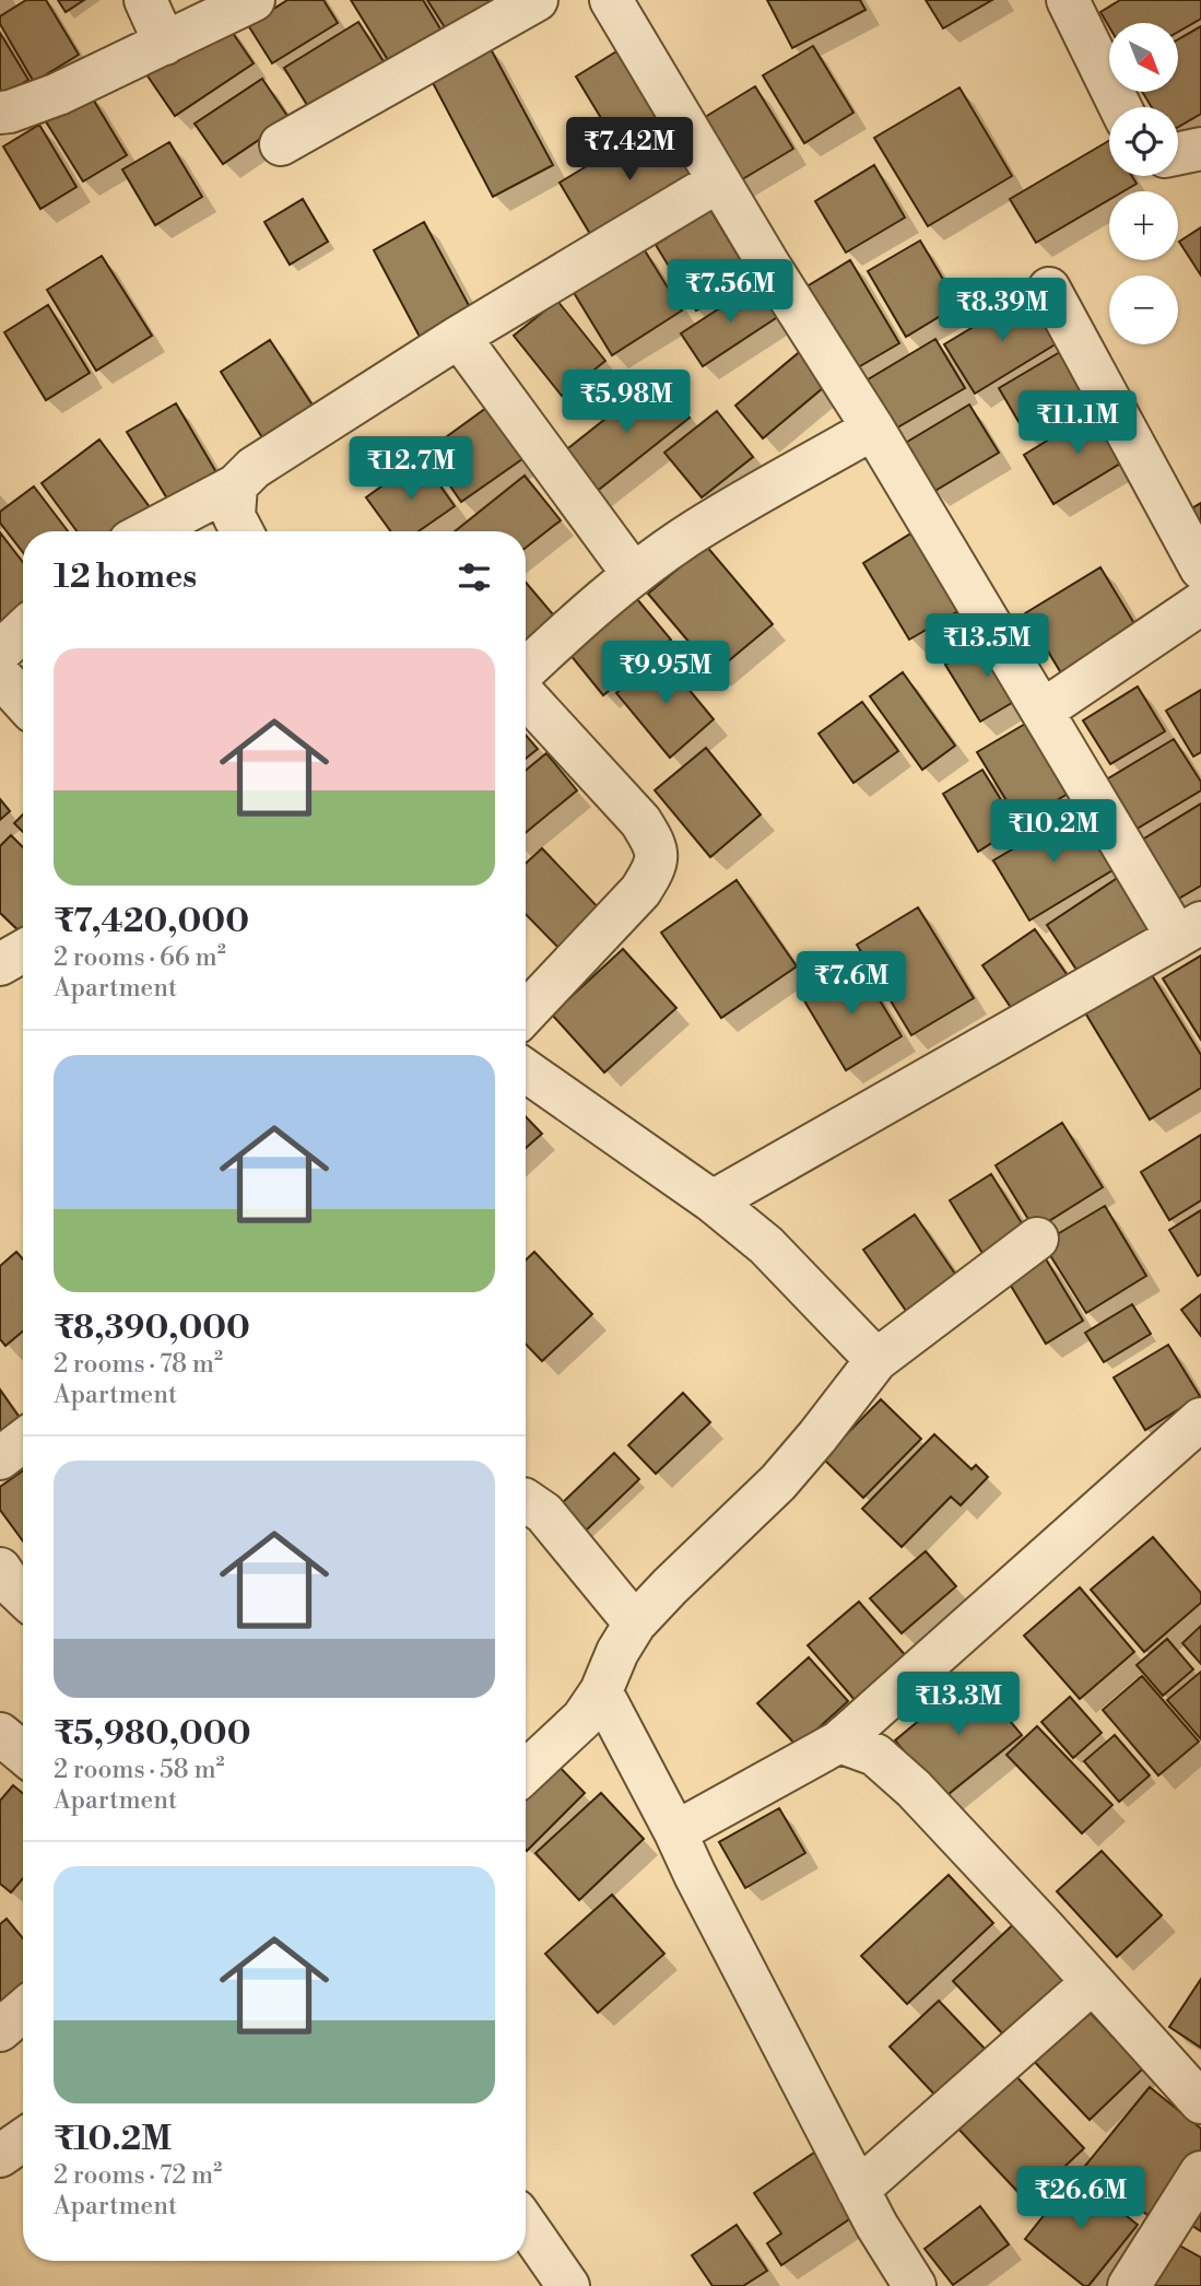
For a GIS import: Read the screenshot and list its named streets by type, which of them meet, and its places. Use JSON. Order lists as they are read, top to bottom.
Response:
{
  "north": "bottom right",
  "page": {
    "map_buttons": ["+", "−"],
    "price": [
      "₹7.42M",
      "₹7.56M",
      "₹8.39M",
      "₹5.98M",
      "₹11.1M",
      "₹12.7M",
      "₹13.5M",
      "₹9.95M",
      "₹10.2M",
      "₹7.6M",
      "₹13.3M",
      "₹26.6M"
    ],
    "heading": "12 homes",
    "list": [
      {
        "name": "₹7,420,000",
        "note": "2 rooms · 66 m² · Apartment"
      },
      {
        "name": "₹8,390,000",
        "note": "2 rooms · 78 m² · Apartment"
      },
      {
        "name": "₹5,980,000",
        "note": "2 rooms · 58 m² · Apartment"
      },
      {
        "name": "₹10.2M",
        "note": "2 rooms · 72 m² · Apartment"
      }
    ]
  }
}
